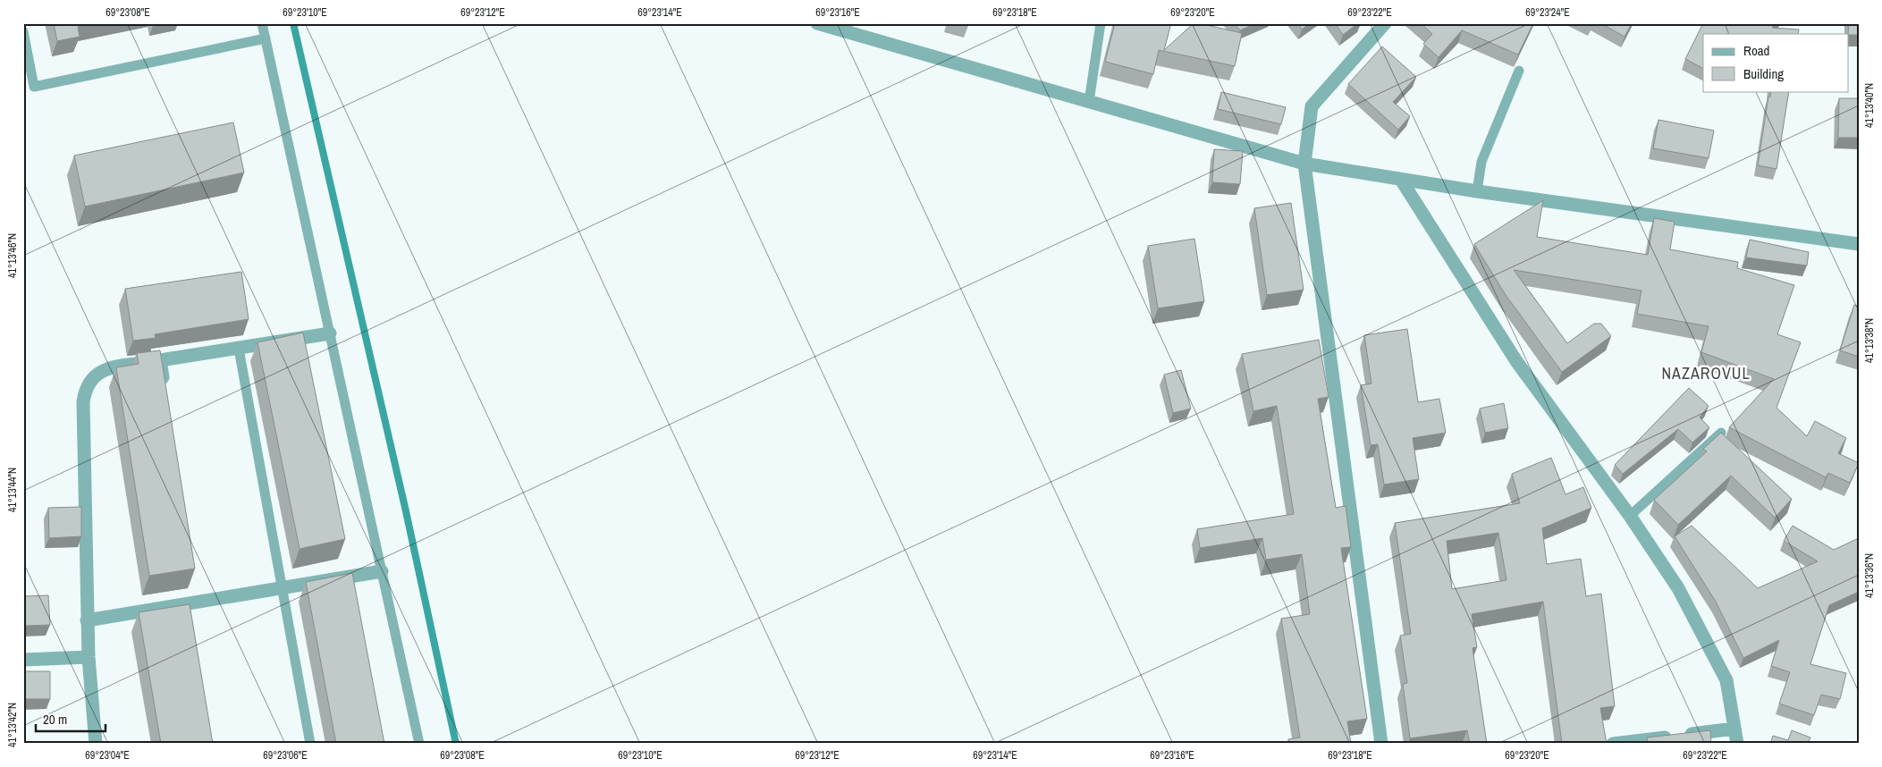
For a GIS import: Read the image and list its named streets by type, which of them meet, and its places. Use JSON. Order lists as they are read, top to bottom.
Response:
{
  "districts": ["NAZAROVUL"],
  "legend": ["Road", "Building"],
  "scale_bar": "20 m",
  "coordinates": [
    "69°23'08\"E",
    "69°23'10\"E",
    "69°23'12\"E",
    "69°23'14\"E",
    "69°23'16\"E",
    "69°23'18\"E",
    "69°23'20\"E",
    "69°23'22\"E",
    "69°23'24\"E",
    "41°13'40\"N",
    "41°13'46\"N",
    "41°13'38\"N",
    "41°13'44\"N",
    "41°13'36\"N",
    "41°13'42\"N",
    "69°23'04\"E",
    "69°23'06\"E"
  ]
}
